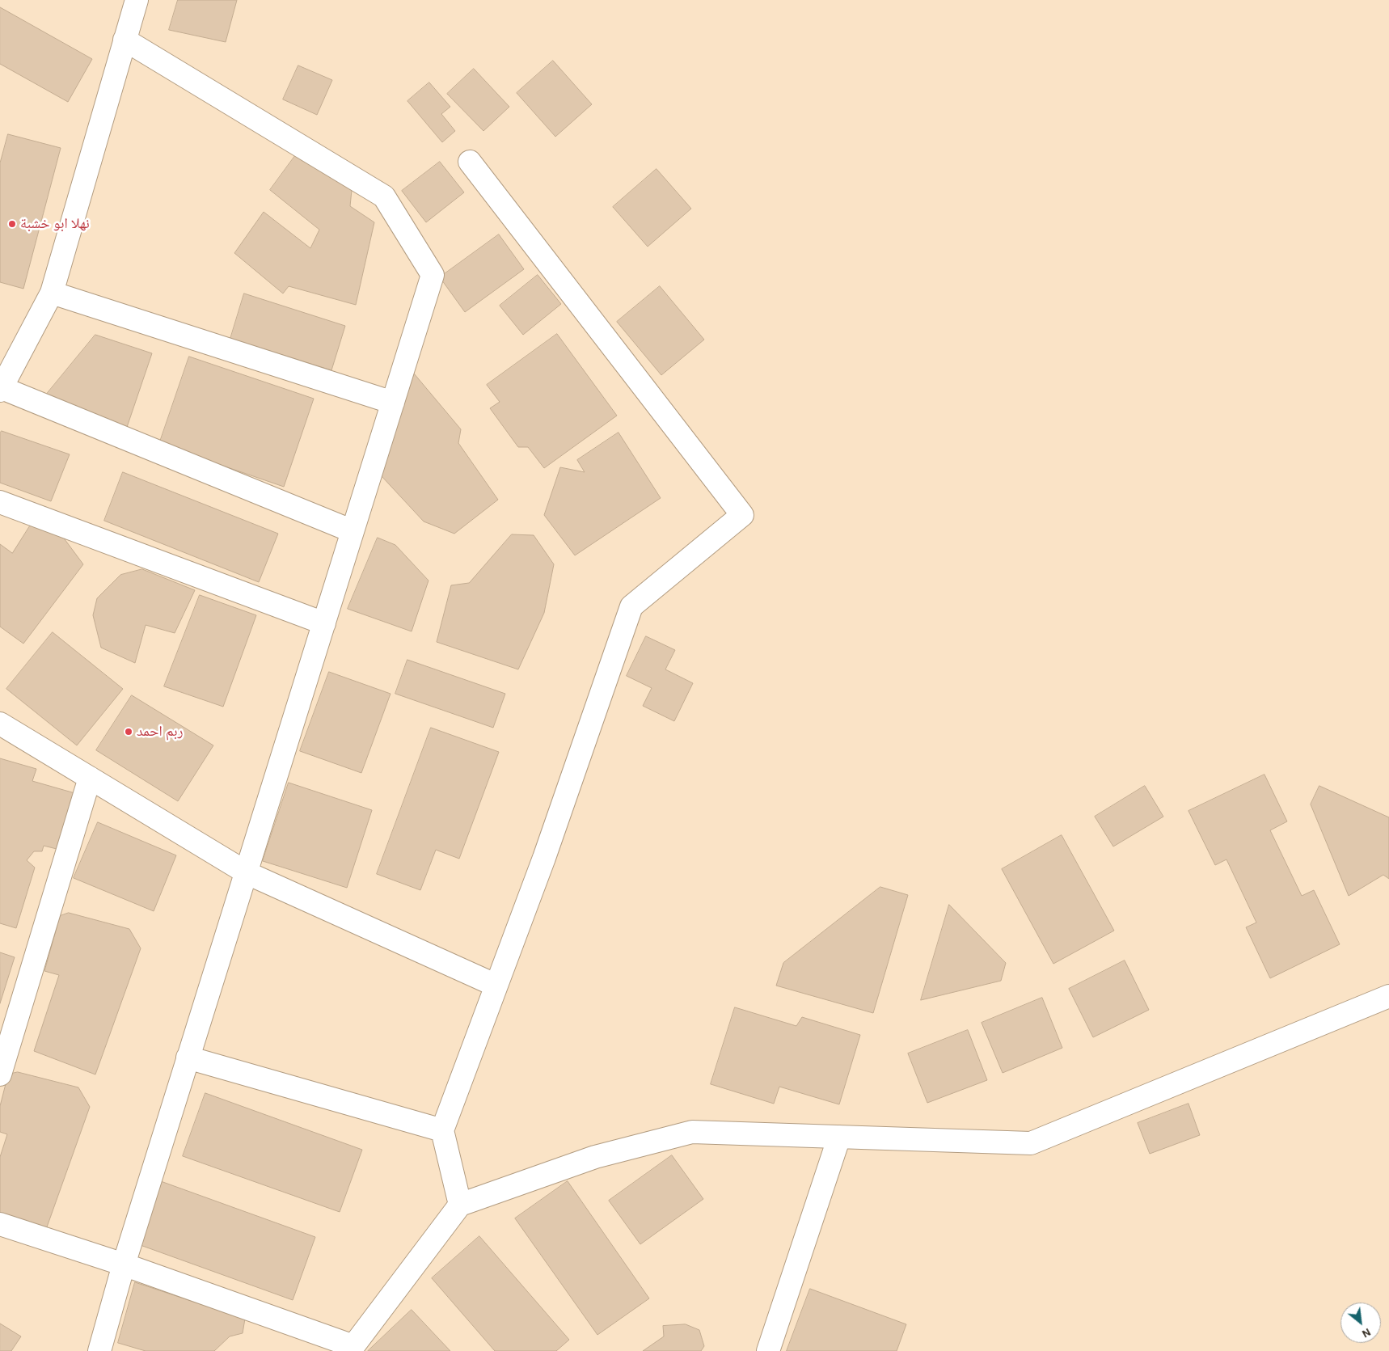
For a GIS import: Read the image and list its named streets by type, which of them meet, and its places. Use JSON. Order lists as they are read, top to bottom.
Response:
{
  "places": ["نهلا ابو خشبة", "ربم احمد"],
  "north": "bottom right"
}
